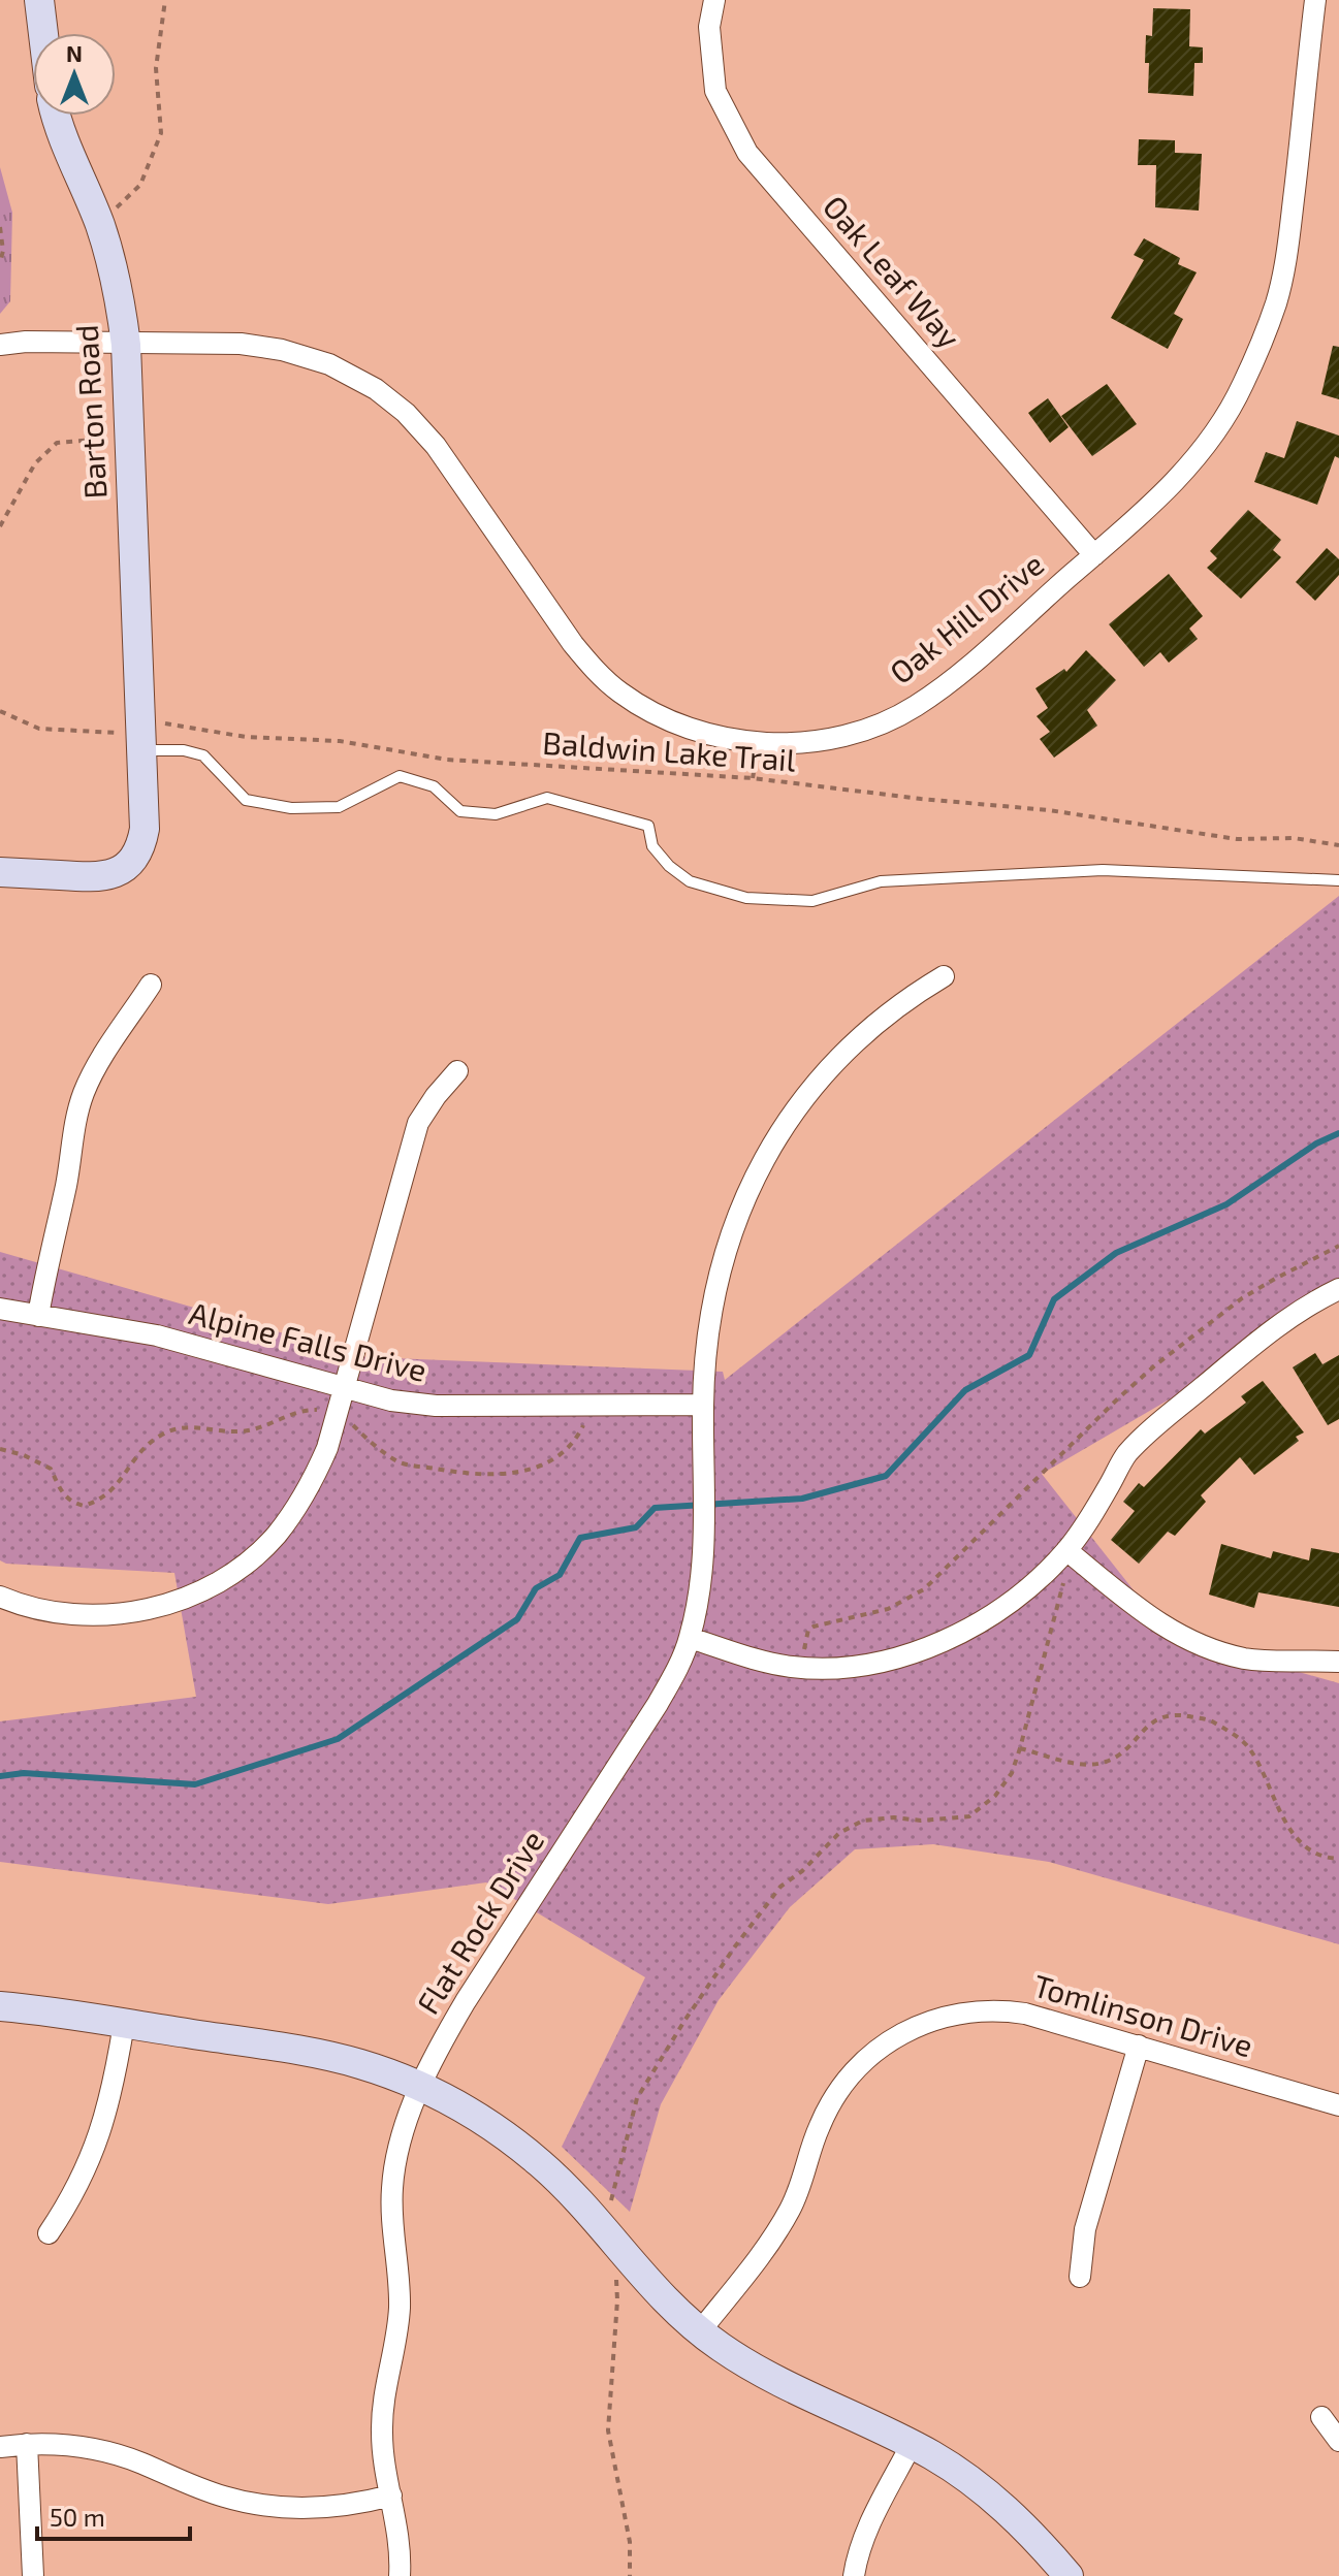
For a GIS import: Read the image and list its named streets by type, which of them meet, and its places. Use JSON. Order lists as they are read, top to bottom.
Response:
{
  "streets": {
    "street": [
      "Oak Leaf Way",
      "Barton Road",
      "Oak Hill Drive",
      "Alpine Falls Drive",
      "Flat Rock Drive",
      "Tomlinson Drive"
    ],
    "path": ["Baldwin Lake Trail"]
  },
  "crossings": [
    ["Oak Leaf Way", "Oak Hill Drive"],
    ["Barton Road", "Oak Hill Drive"],
    ["Barton Road", "Baldwin Lake Trail"],
    ["Alpine Falls Drive", "Flat Rock Drive"]
  ],
  "scale_bar": "50 m",
  "north": "top"
}
